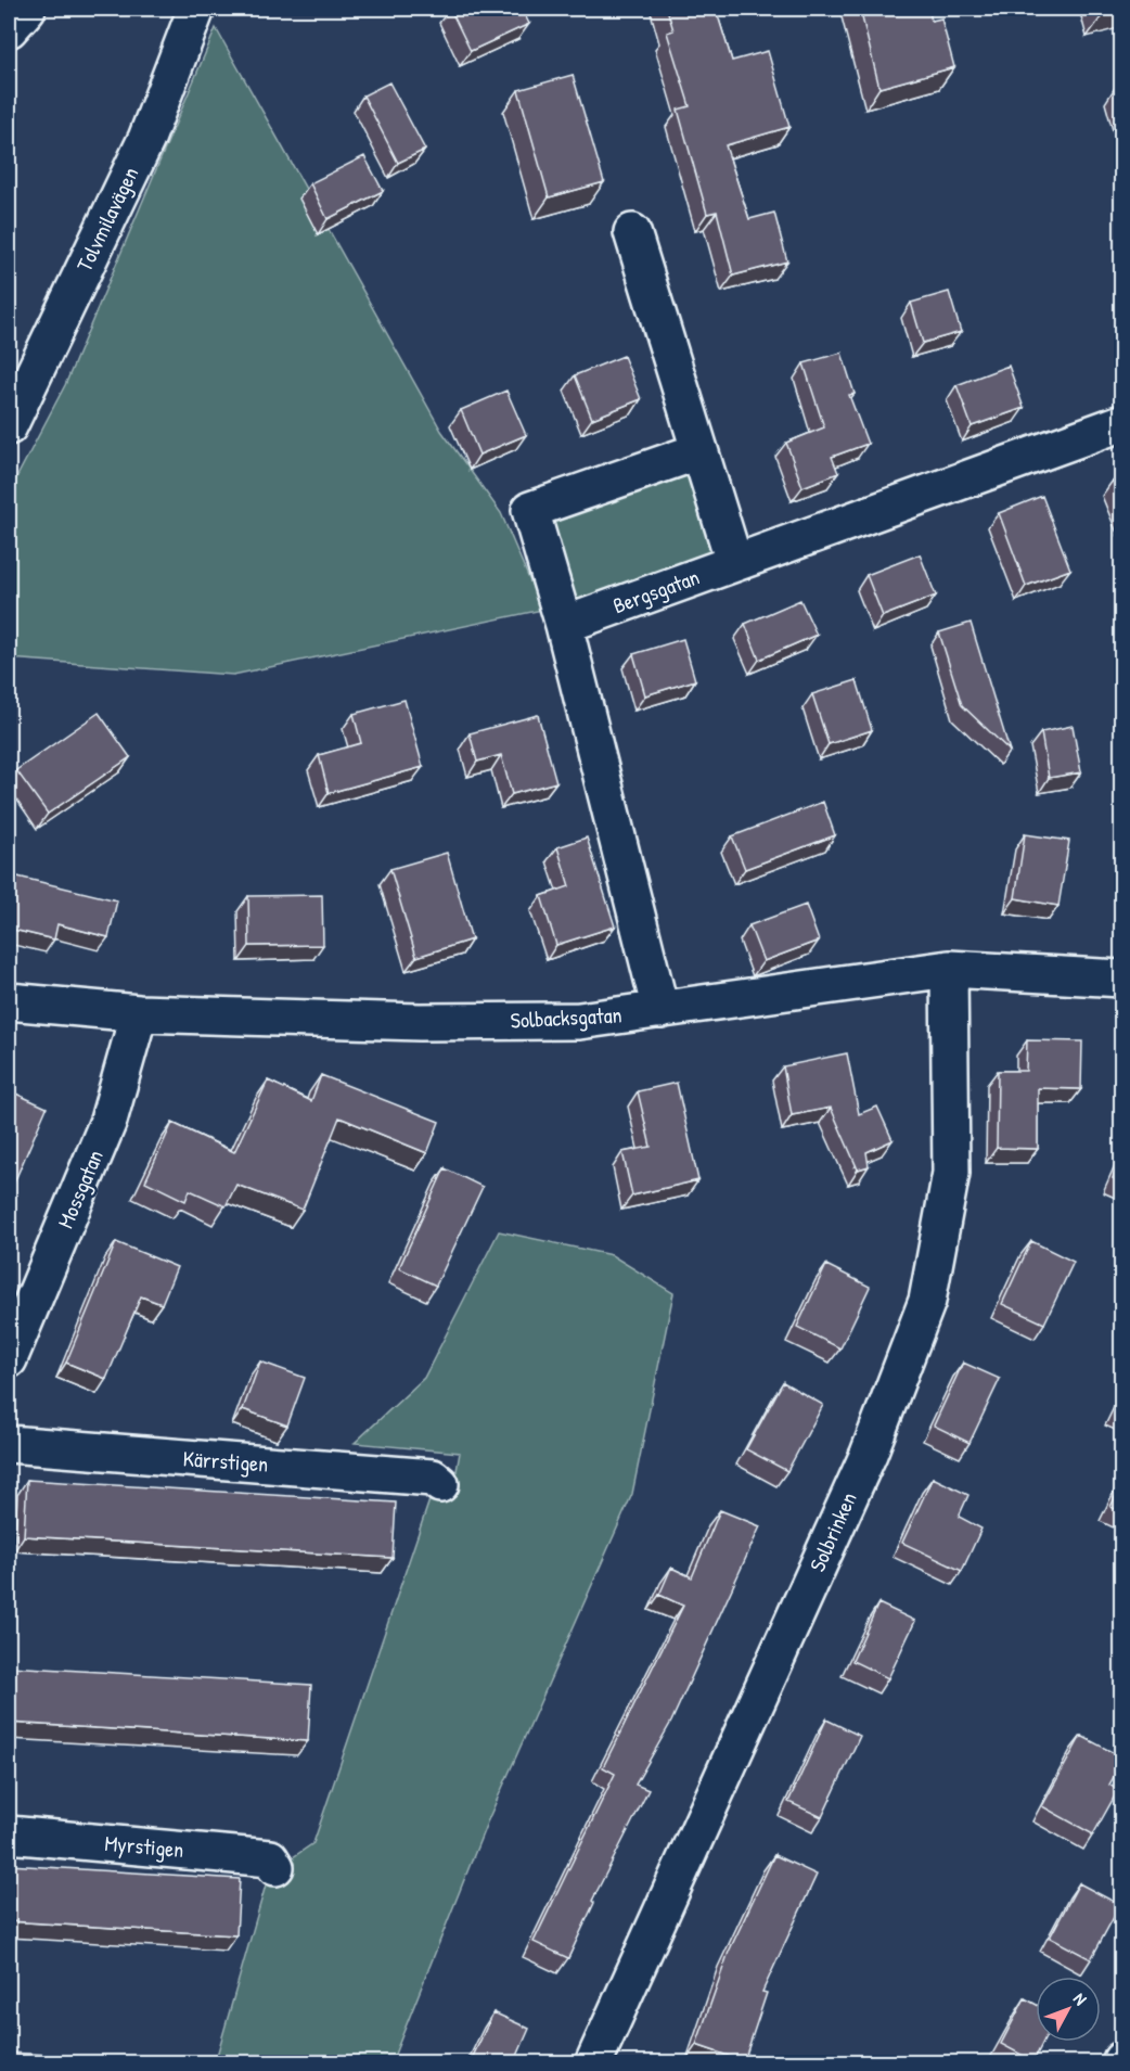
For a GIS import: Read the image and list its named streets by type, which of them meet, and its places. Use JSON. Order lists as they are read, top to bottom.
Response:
{
  "streets": {
    "street": [
      "Tolvmilavägen",
      "Bergsgatan",
      "Solbacksgatan",
      "Mossgatan",
      "Kärrstigen",
      "Solbrinken",
      "Myrstigen"
    ]
  },
  "crossings": [
    ["Solbacksgatan", "Mossgatan"],
    ["Solbacksgatan", "Solbrinken"]
  ],
  "north": "top right"
}
